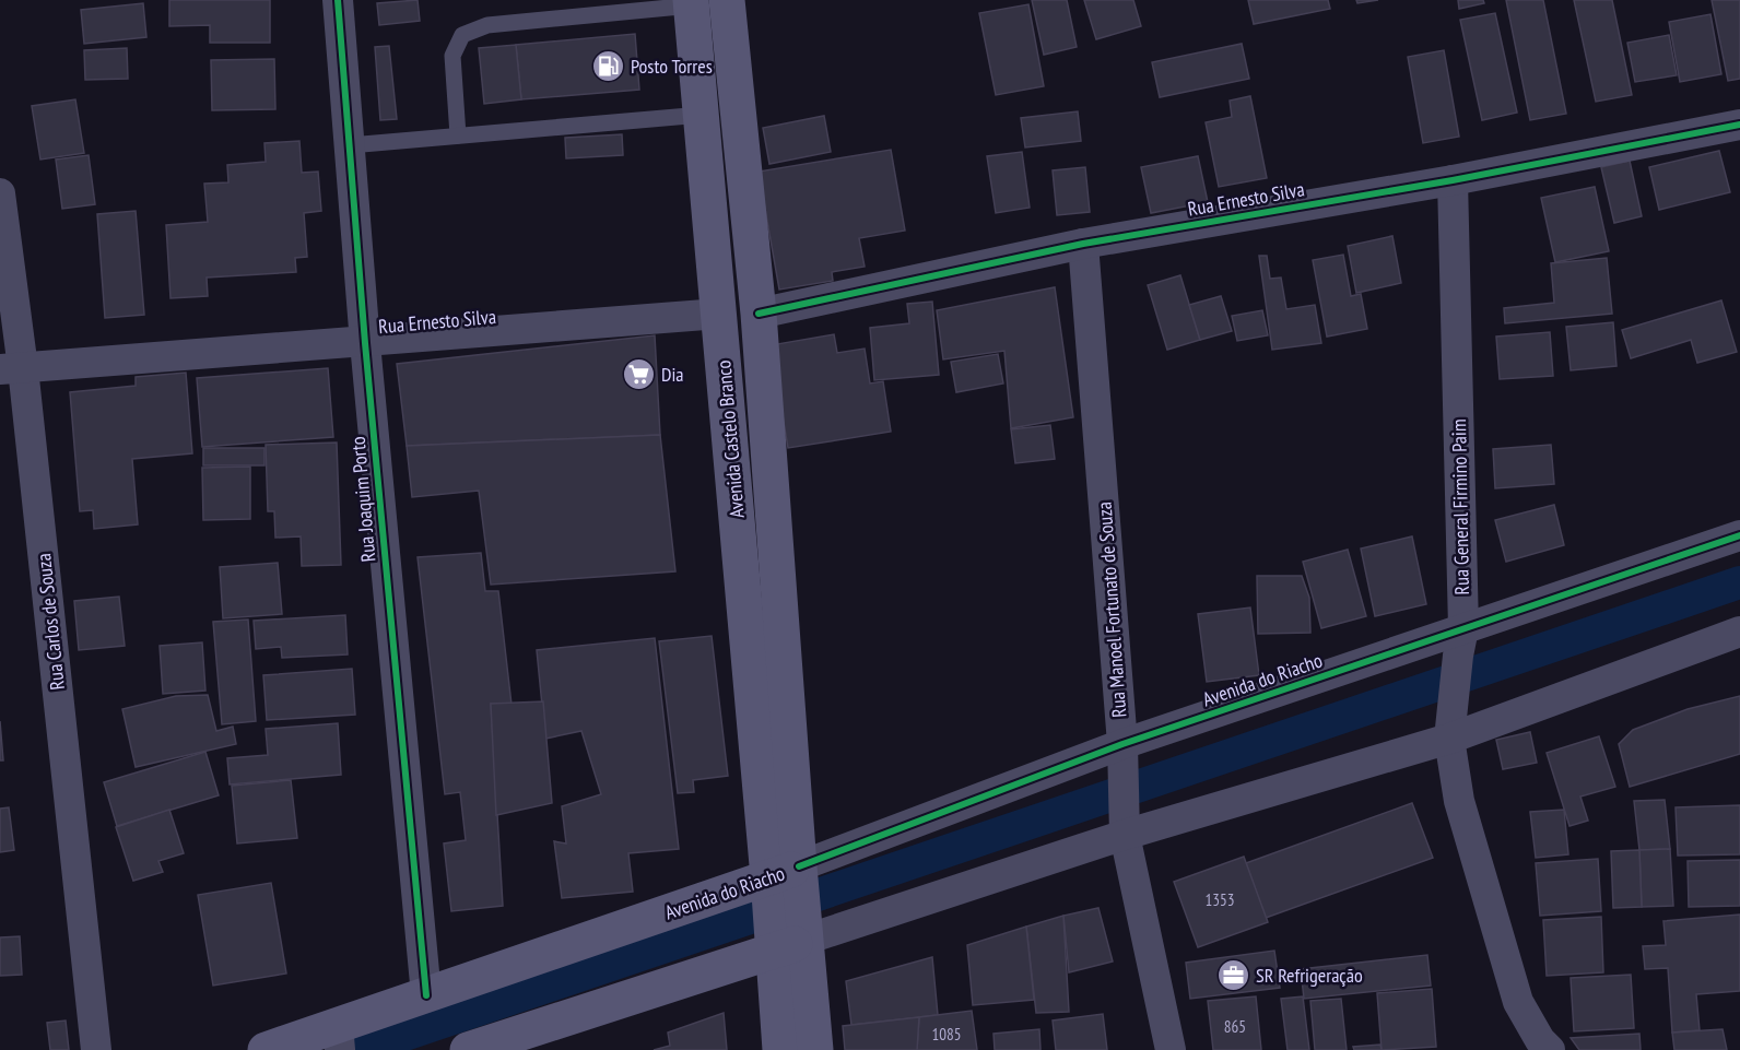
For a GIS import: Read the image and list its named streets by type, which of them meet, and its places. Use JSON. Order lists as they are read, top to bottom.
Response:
{
  "streets": {
    "main road": ["Avenida Castelo Branco", "Avenida do Riacho"],
    "street": [
      "Rua Ernesto Silva",
      "Rua Joaquim Porto",
      "Rua General Firmino Paim",
      "Rua Manoel Fortunato de Souza",
      "Rua Carlos de Souza"
    ]
  },
  "crossings": [
    ["Rua Ernesto Silva", "Avenida Castelo Branco"],
    ["Rua Ernesto Silva", "Rua Joaquim Porto"],
    ["Rua Ernesto Silva", "Rua General Firmino Paim"],
    ["Rua Ernesto Silva", "Rua Manoel Fortunato de Souza"],
    ["Rua Ernesto Silva", "Rua Carlos de Souza"],
    ["Avenida Castelo Branco", "Avenida do Riacho"],
    ["Rua Joaquim Porto", "Avenida do Riacho"],
    ["Rua General Firmino Paim", "Avenida do Riacho"],
    ["Rua Manoel Fortunato de Souza", "Avenida do Riacho"]
  ],
  "places": {
    "fuel station": ["Posto Torres"],
    "supermarket": ["Dia"],
    "office": ["SR Refrigeração"]
  },
  "house_numbers": ["1353", "865", "1085"]
}
